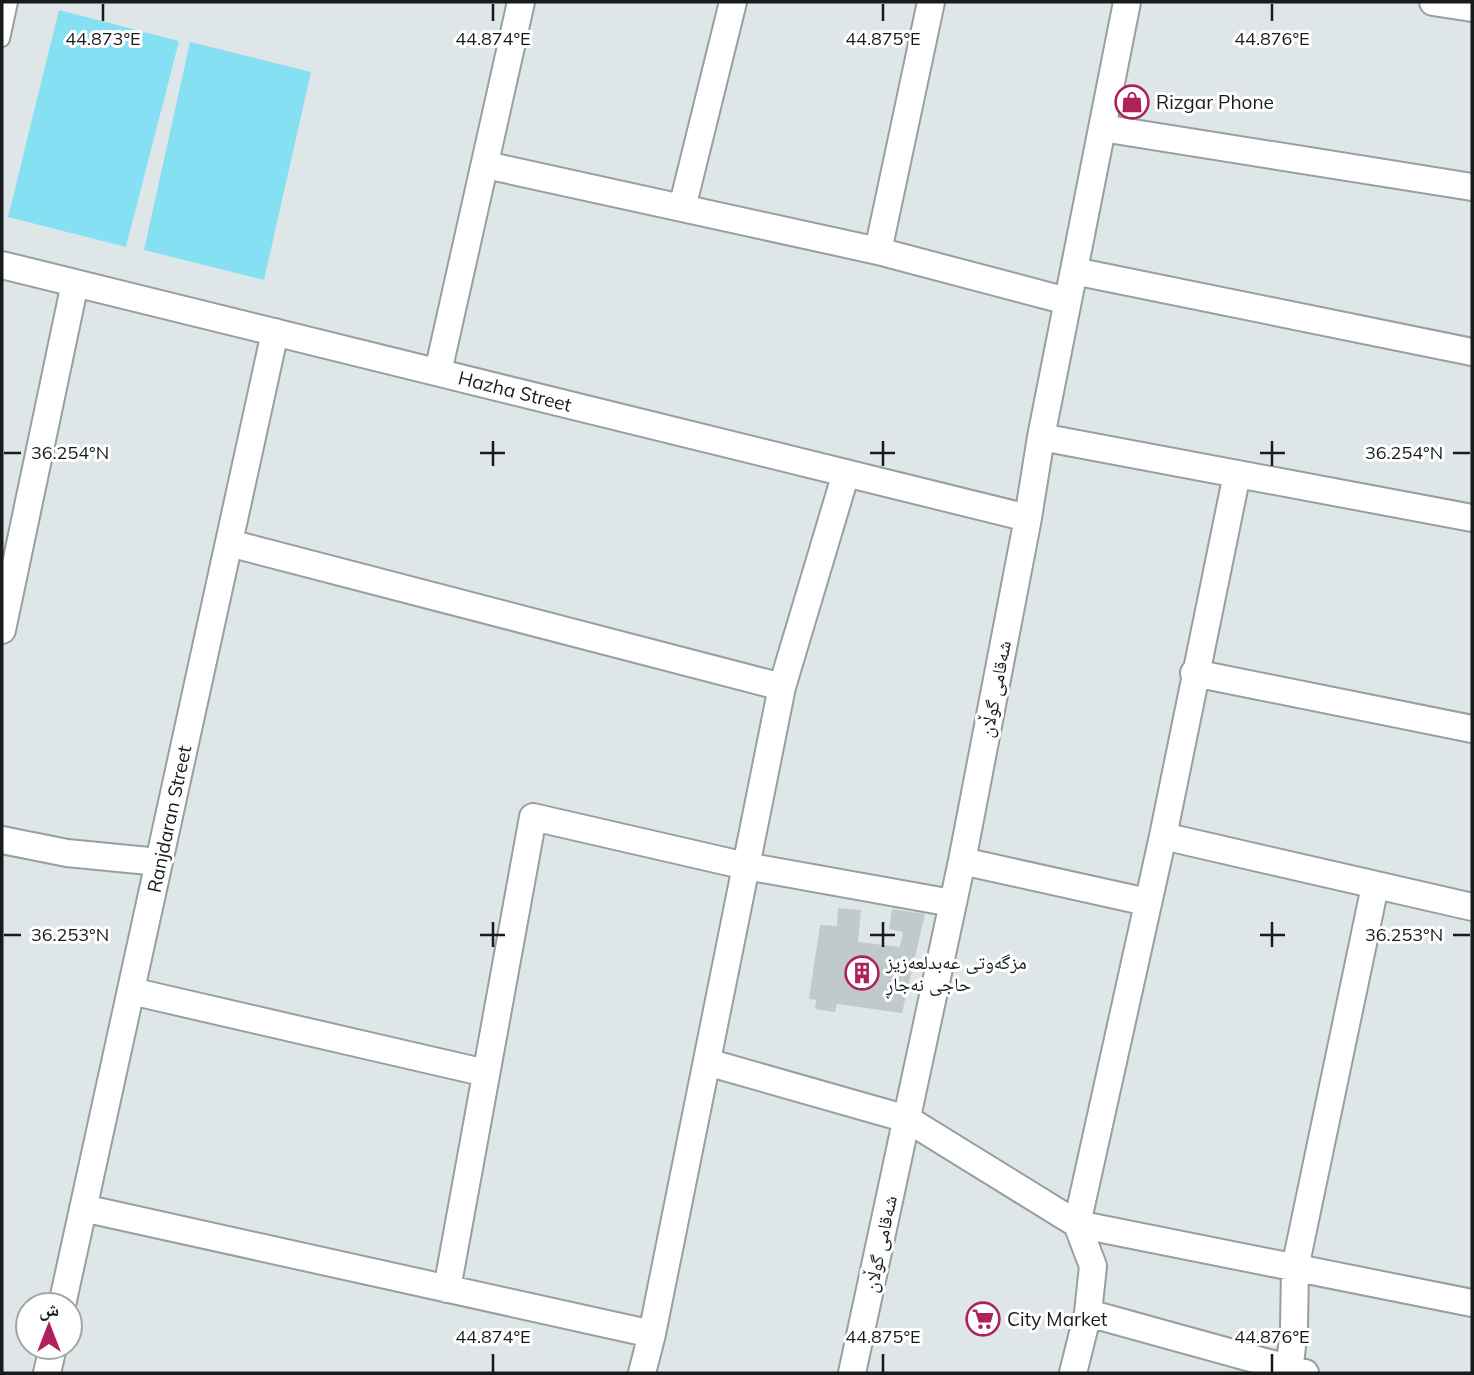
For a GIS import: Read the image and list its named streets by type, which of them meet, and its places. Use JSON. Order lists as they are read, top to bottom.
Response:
{
  "streets": {
    "street": ["Hazha Street", "شەقامی گوڵان", "Ranjdaran Street"]
  },
  "crossings": [
    ["Hazha Street", "شەقامی گوڵان"],
    ["Hazha Street", "Ranjdaran Street"]
  ],
  "places": {
    "shop": ["Rizgar Phone"],
    "building": ["مزگەوتی عەبدلعەزیز حاجی نەجاڕ"],
    "supermarket": ["City Market"]
  },
  "north": "top",
  "coordinates": [
    "44.873°E",
    "44.874°E",
    "44.875°E",
    "44.876°E",
    "36.254°N",
    "36.253°N"
  ]
}
